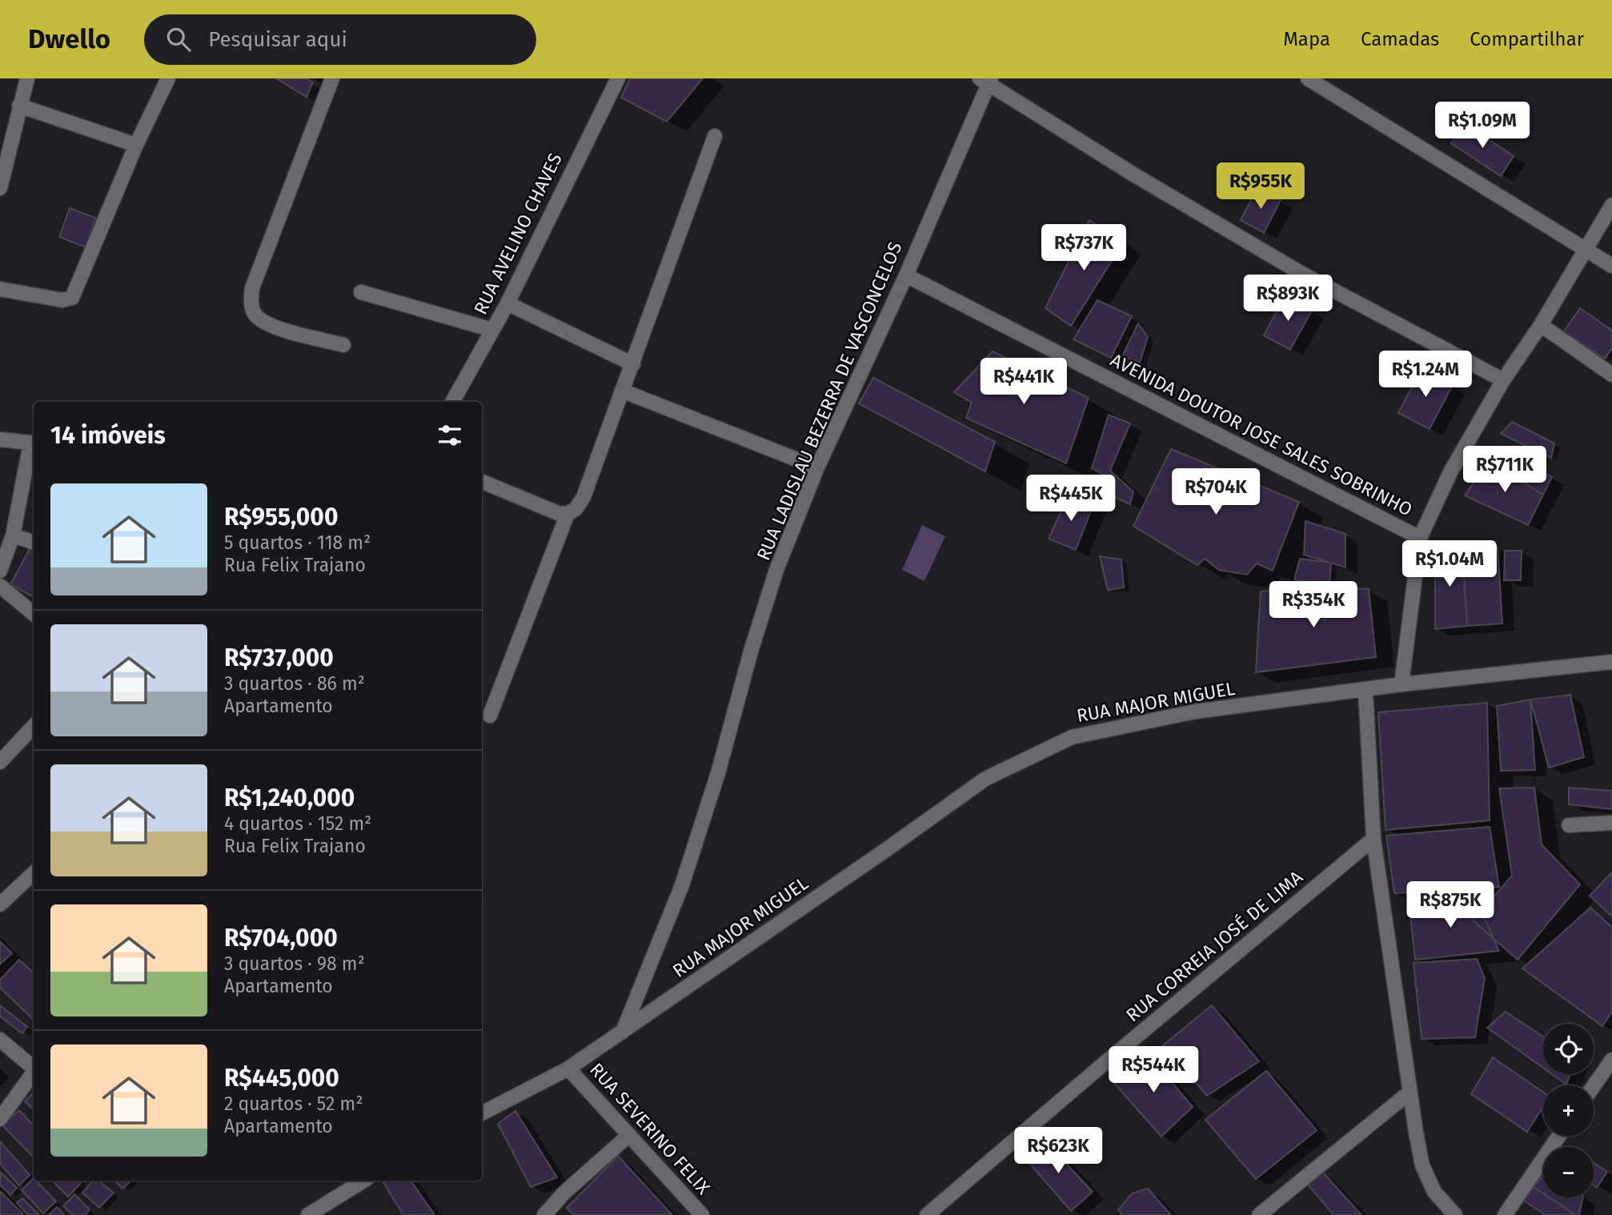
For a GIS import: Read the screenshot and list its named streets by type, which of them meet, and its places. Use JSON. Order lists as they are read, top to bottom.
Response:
{
  "streets": {
    "street": [
      "RUA AVELINO CHAVES",
      "RUA LADISLAU BEZERRA DE VASCONCELOS",
      "AVENIDA DOUTOR JOSE SALES SOBRINHO",
      "RUA MAJOR MIGUEL",
      "RUA CORREIA JOSÉ DE LIMA",
      "RUA SEVERINO FELIX"
    ]
  },
  "crossings": [
    ["RUA LADISLAU BEZERRA DE VASCONCELOS", "AVENIDA DOUTOR JOSE SALES SOBRINHO"],
    ["RUA LADISLAU BEZERRA DE VASCONCELOS", "RUA MAJOR MIGUEL"],
    ["RUA MAJOR MIGUEL", "RUA SEVERINO FELIX"]
  ],
  "page": {
    "header": "Dwello",
    "search": "Pesquisar aqui",
    "nav": ["Mapa", "Camadas", "Compartilhar"],
    "price": [
      "R$1.09M",
      "R$955K",
      "R$737K",
      "R$893K",
      "R$1.24M",
      "R$441K",
      "R$711K",
      "R$704K",
      "R$445K",
      "R$1.04M",
      "R$354K",
      "R$875K",
      "R$544K",
      "R$623K"
    ],
    "heading": "14 imóveis",
    "list": [
      {
        "name": "R$955,000",
        "note": "5 quartos · 118 m² · Rua Felix Trajano"
      },
      {
        "name": "R$737,000",
        "note": "3 quartos · 86 m² · Apartamento"
      },
      {
        "name": "R$1,240,000",
        "note": "4 quartos · 152 m² · Rua Felix Trajano"
      },
      {
        "name": "R$704,000",
        "note": "3 quartos · 98 m² · Apartamento"
      },
      {
        "name": "R$445,000",
        "note": "2 quartos · 52 m² · Apartamento"
      }
    ],
    "map_buttons": ["+", "−"]
  }
}
